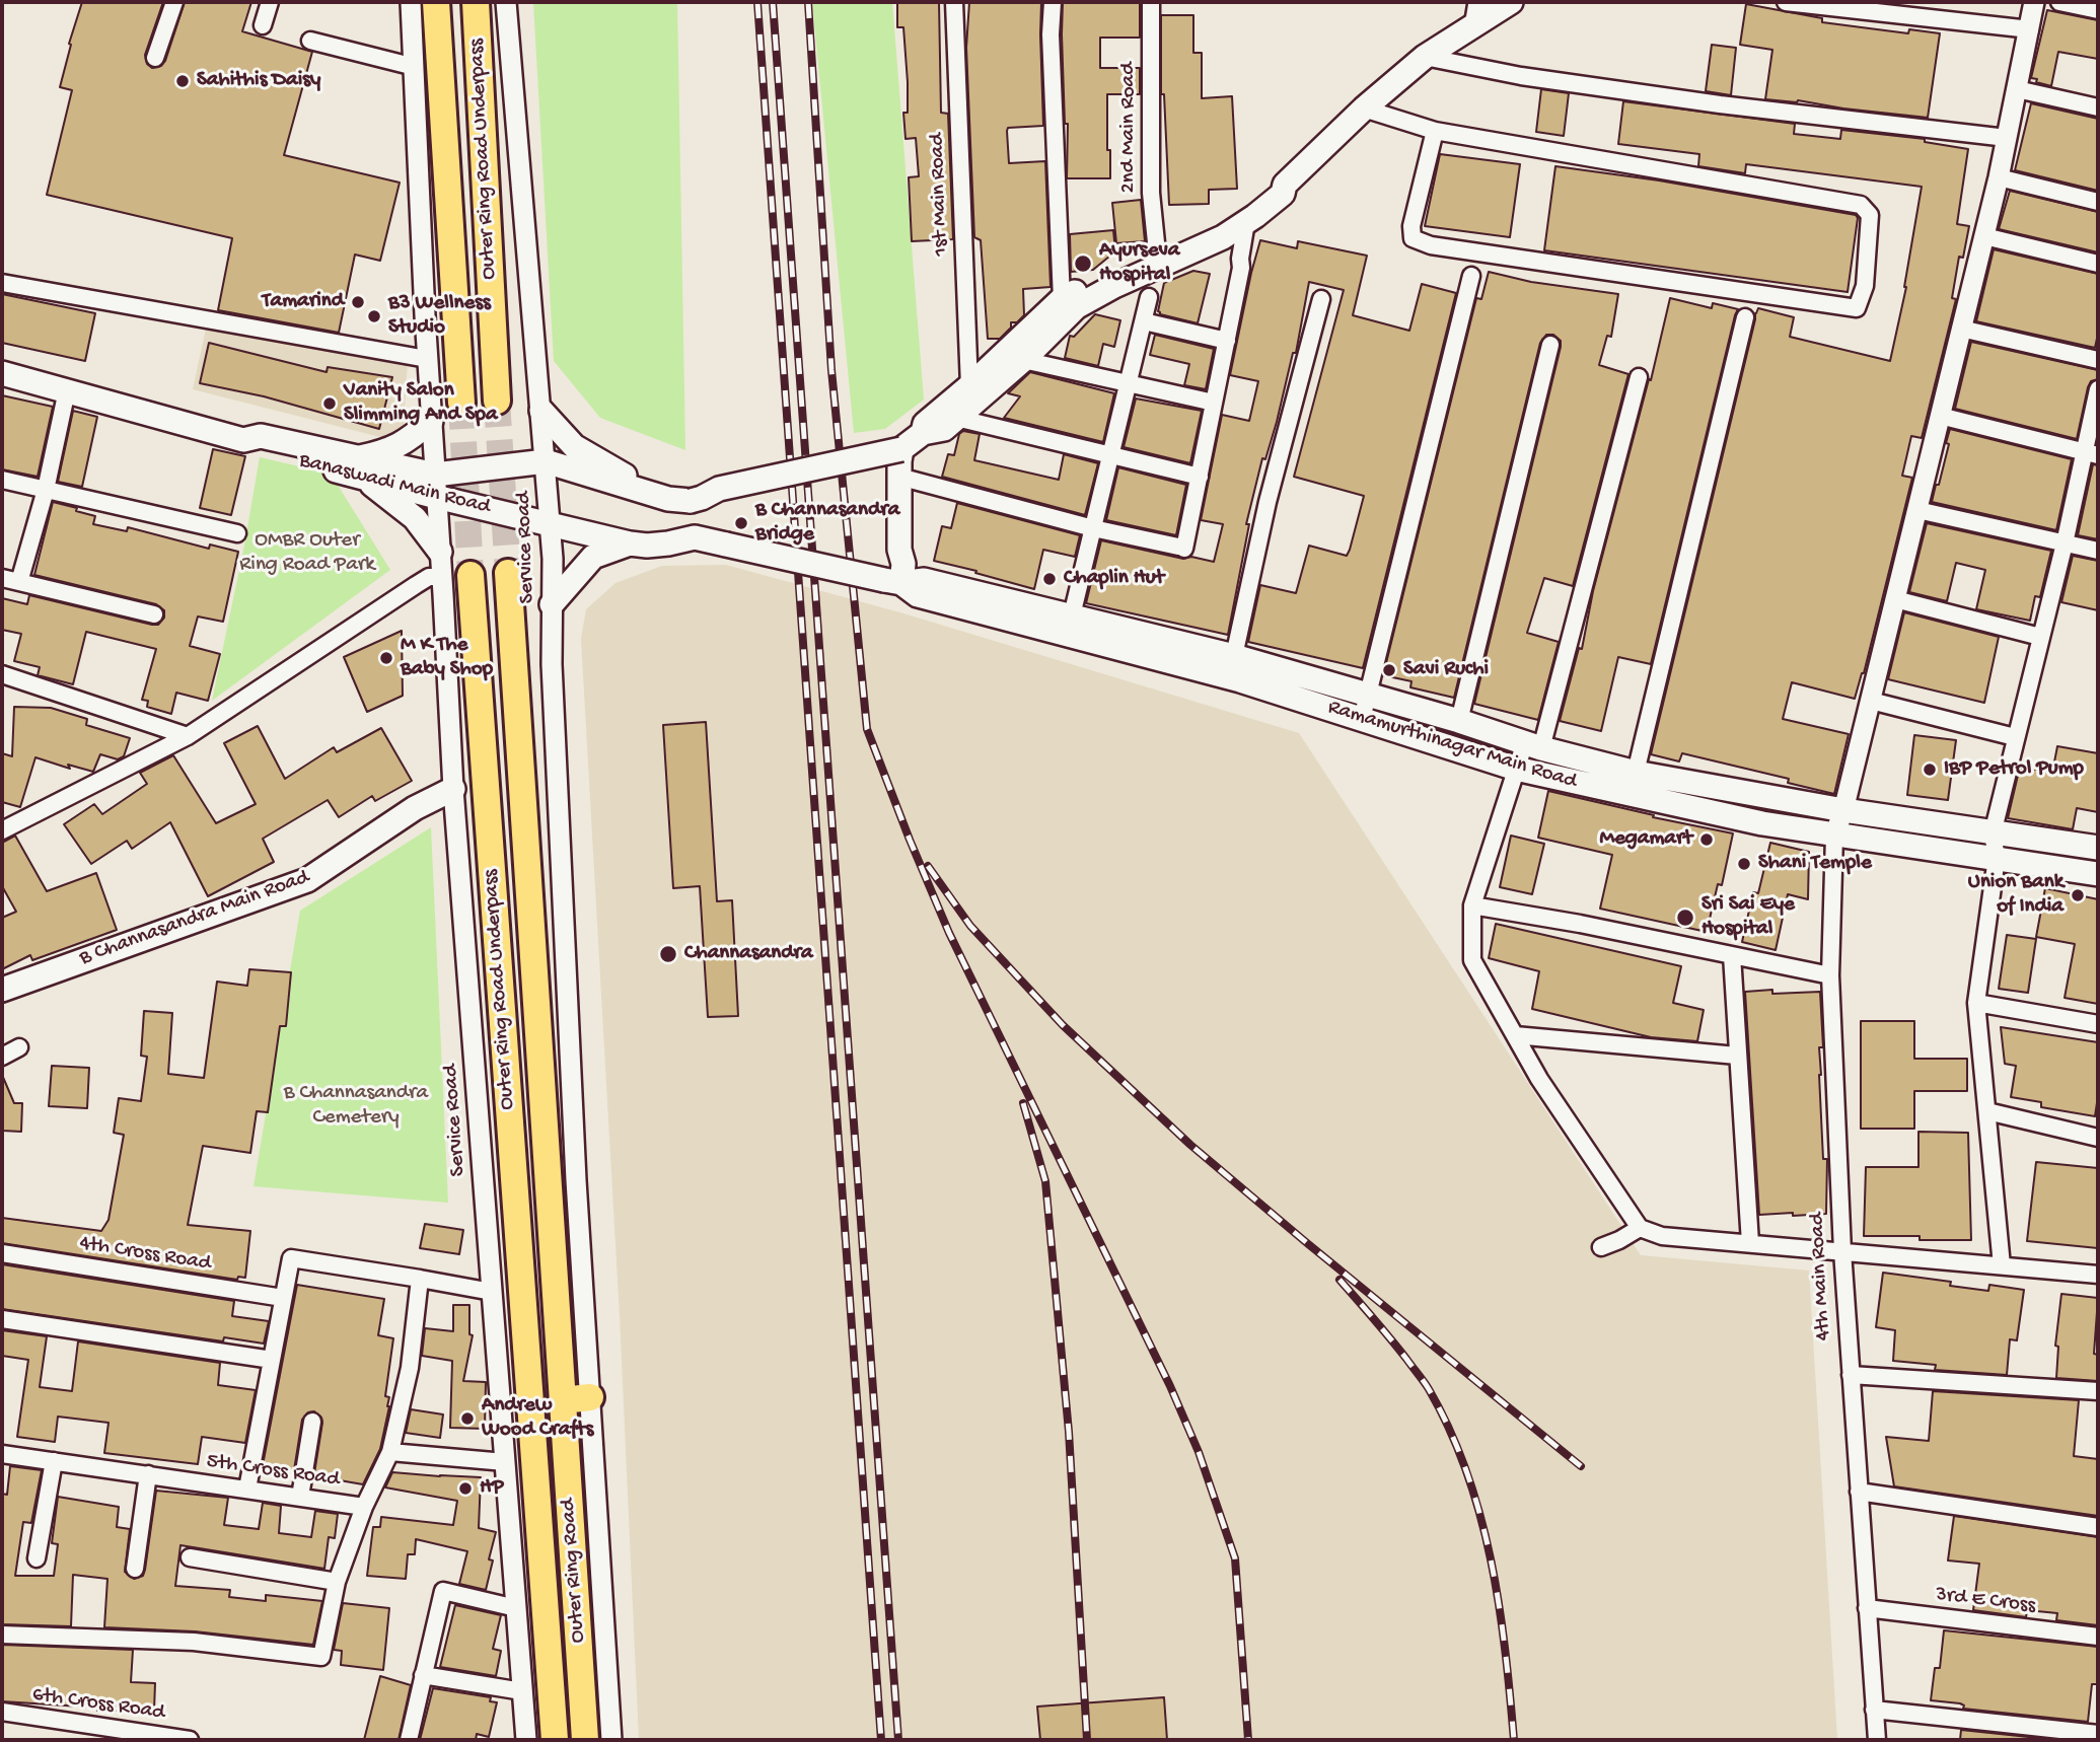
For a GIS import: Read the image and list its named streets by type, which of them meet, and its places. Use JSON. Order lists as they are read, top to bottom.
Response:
{
  "streets": {
    "highway": ["Outer Ring Road Underpass", "Outer Ring Road"],
    "main road": ["Banaswadi Main Road", "Ramamurthinagar Main Road", "B Channasandra Main Road"],
    "street": [
      "2nd Main Road",
      "1st Main Road",
      "Service Road",
      "4th Cross Road",
      "4th Main Road",
      "5th Cross Road",
      "3rd E Cross",
      "6th Cross Road"
    ]
  },
  "crossings": [
    ["Outer Ring Road Underpass", "Outer Ring Road"],
    ["Banaswadi Main Road", "Service Road"],
    ["Banaswadi Main Road", "Ramamurthinagar Main Road"],
    ["Service Road", "Ramamurthinagar Main Road"],
    ["Service Road", "B Channasandra Main Road"],
    ["Ramamurthinagar Main Road", "4th Main Road"],
    ["4th Main Road", "3rd E Cross"]
  ],
  "parks": ["OMBR Outer Ring Road Park", "B Channasandra Cemetery"],
  "places": [
    "Sahithis Daisy",
    "Ayurseva Hospital",
    "Tamarind",
    "B3 Wellness Studio",
    "Vanity Salon Slimming And Spa",
    "B Channasandra Bridge",
    "Chaplin Hut",
    "M K The Baby Shop",
    "Savi Ruchi",
    "IBP Petrol Pump",
    "Megamart",
    "Shani Temple",
    "Union Bank of India",
    "Sri Sai Eye Hospital",
    "Channasandra",
    "Andrew Wood Crafts",
    "HP"
  ]
}
